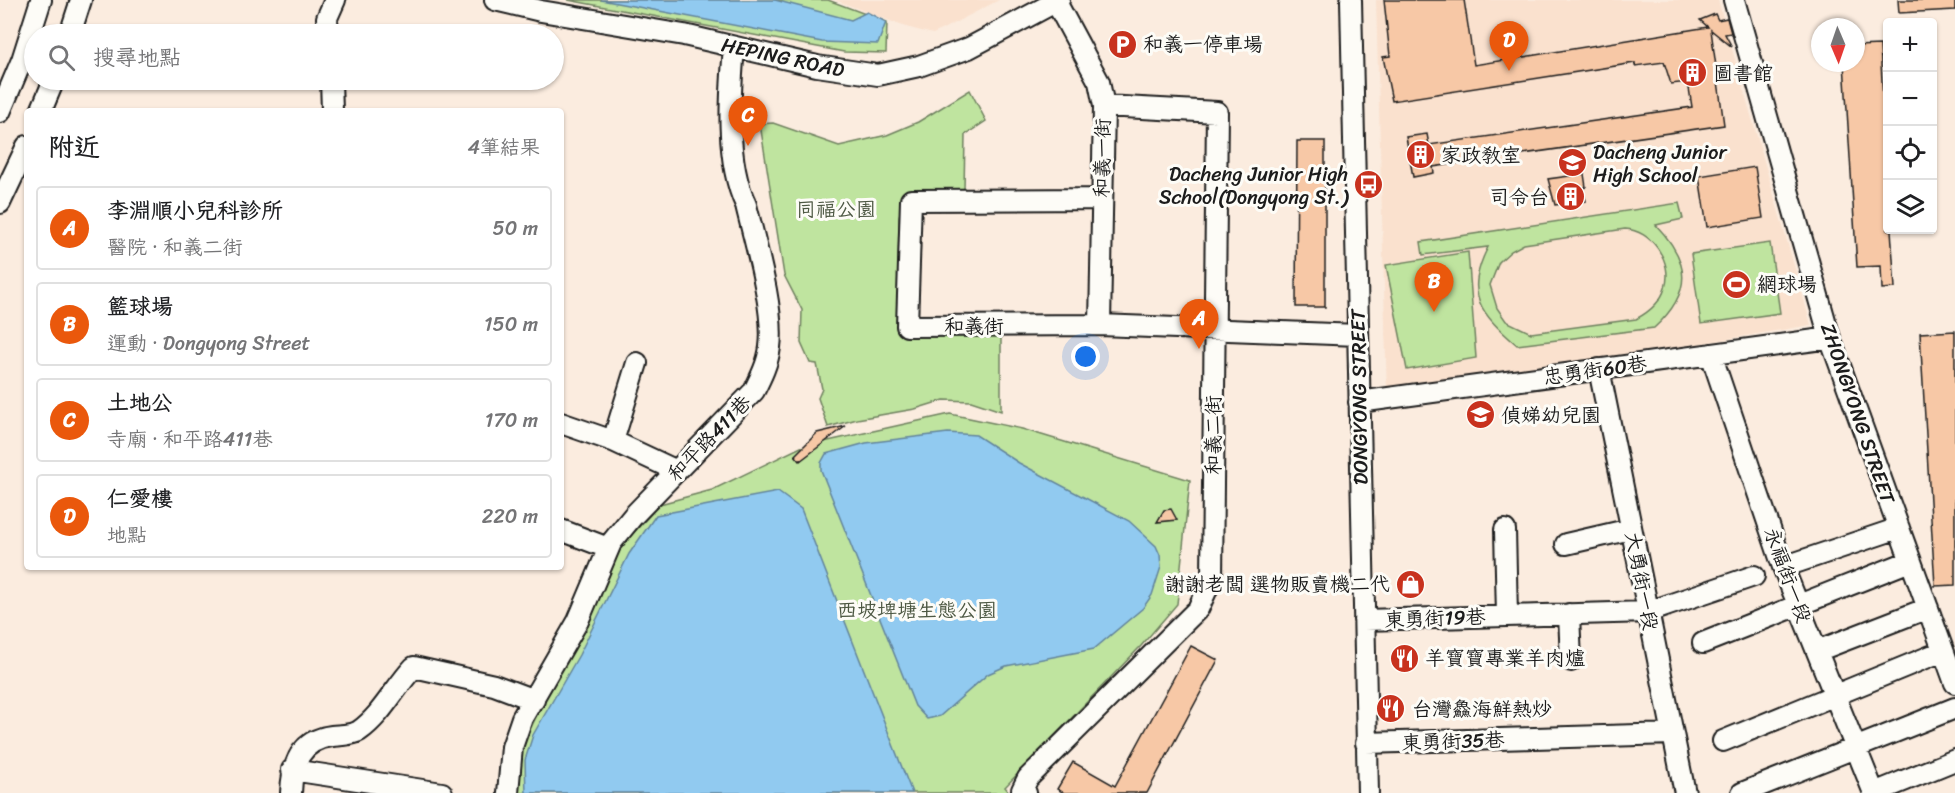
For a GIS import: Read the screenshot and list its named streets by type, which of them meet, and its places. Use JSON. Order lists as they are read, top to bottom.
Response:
{
  "streets": {
    "street": [
      "HEPING ROAD",
      "和義一街",
      "和義街",
      "忠勇街60巷",
      "DONGYONG STREET",
      "ZHONGYONG STREET",
      "和義二街",
      "和平路411巷",
      "永福街一段",
      "大勇街一段",
      "東勇街19巷",
      "東勇街35巷"
    ]
  },
  "crossings": [
    ["HEPING ROAD", "和義一街"],
    ["HEPING ROAD", "和平路411巷"],
    ["和義一街", "和義街"],
    ["和義一街", "和義二街"],
    ["和義街", "DONGYONG STREET"],
    ["和義街", "和義二街"],
    ["忠勇街60巷", "DONGYONG STREET"],
    ["忠勇街60巷", "ZHONGYONG STREET"],
    ["忠勇街60巷", "永福街一段"],
    ["忠勇街60巷", "大勇街一段"],
    ["DONGYONG STREET", "東勇街19巷"],
    ["DONGYONG STREET", "東勇街35巷"],
    ["大勇街一段", "東勇街19巷"],
    ["大勇街一段", "東勇街35巷"]
  ],
  "parks": ["同福公園", "西坡埤塘生態公園"],
  "places": {
    "parking": ["和義一停車場"],
    "building": ["圖書館", "家政教室", "司令台"],
    "school or university": ["Dacheng Junior High School", "偵娣幼兒園"],
    "bus stop": ["Dacheng Junior High School(Dongyong St.)"],
    "sports": ["網球場"],
    "shop": ["謝謝老闆 選物販賣機二代"],
    "restaurant": ["羊寶寶專業羊肉爐", "台灣鱻海鮮熱炒"]
  },
  "north": "bottom",
  "page": {
    "map_buttons": ["+", "−"],
    "pins": [
      "D",
      "C",
      "B",
      "A"
    ],
    "search": "搜尋地點",
    "heading": ["附近", "4筆結果"],
    "list": [
      {
        "mark": "A",
        "name": "李淵順小兒科診所",
        "note": "醫院 · 和義二街",
        "value": "50 m"
      },
      {
        "mark": "B",
        "name": "籃球場",
        "note": "運動 · Dongyong Street",
        "value": "150 m"
      },
      {
        "mark": "C",
        "name": "土地公",
        "note": "寺廟 · 和平路411巷",
        "value": "170 m"
      },
      {
        "mark": "D",
        "name": "仁愛樓",
        "note": "地點",
        "value": "220 m"
      }
    ]
  }
}
